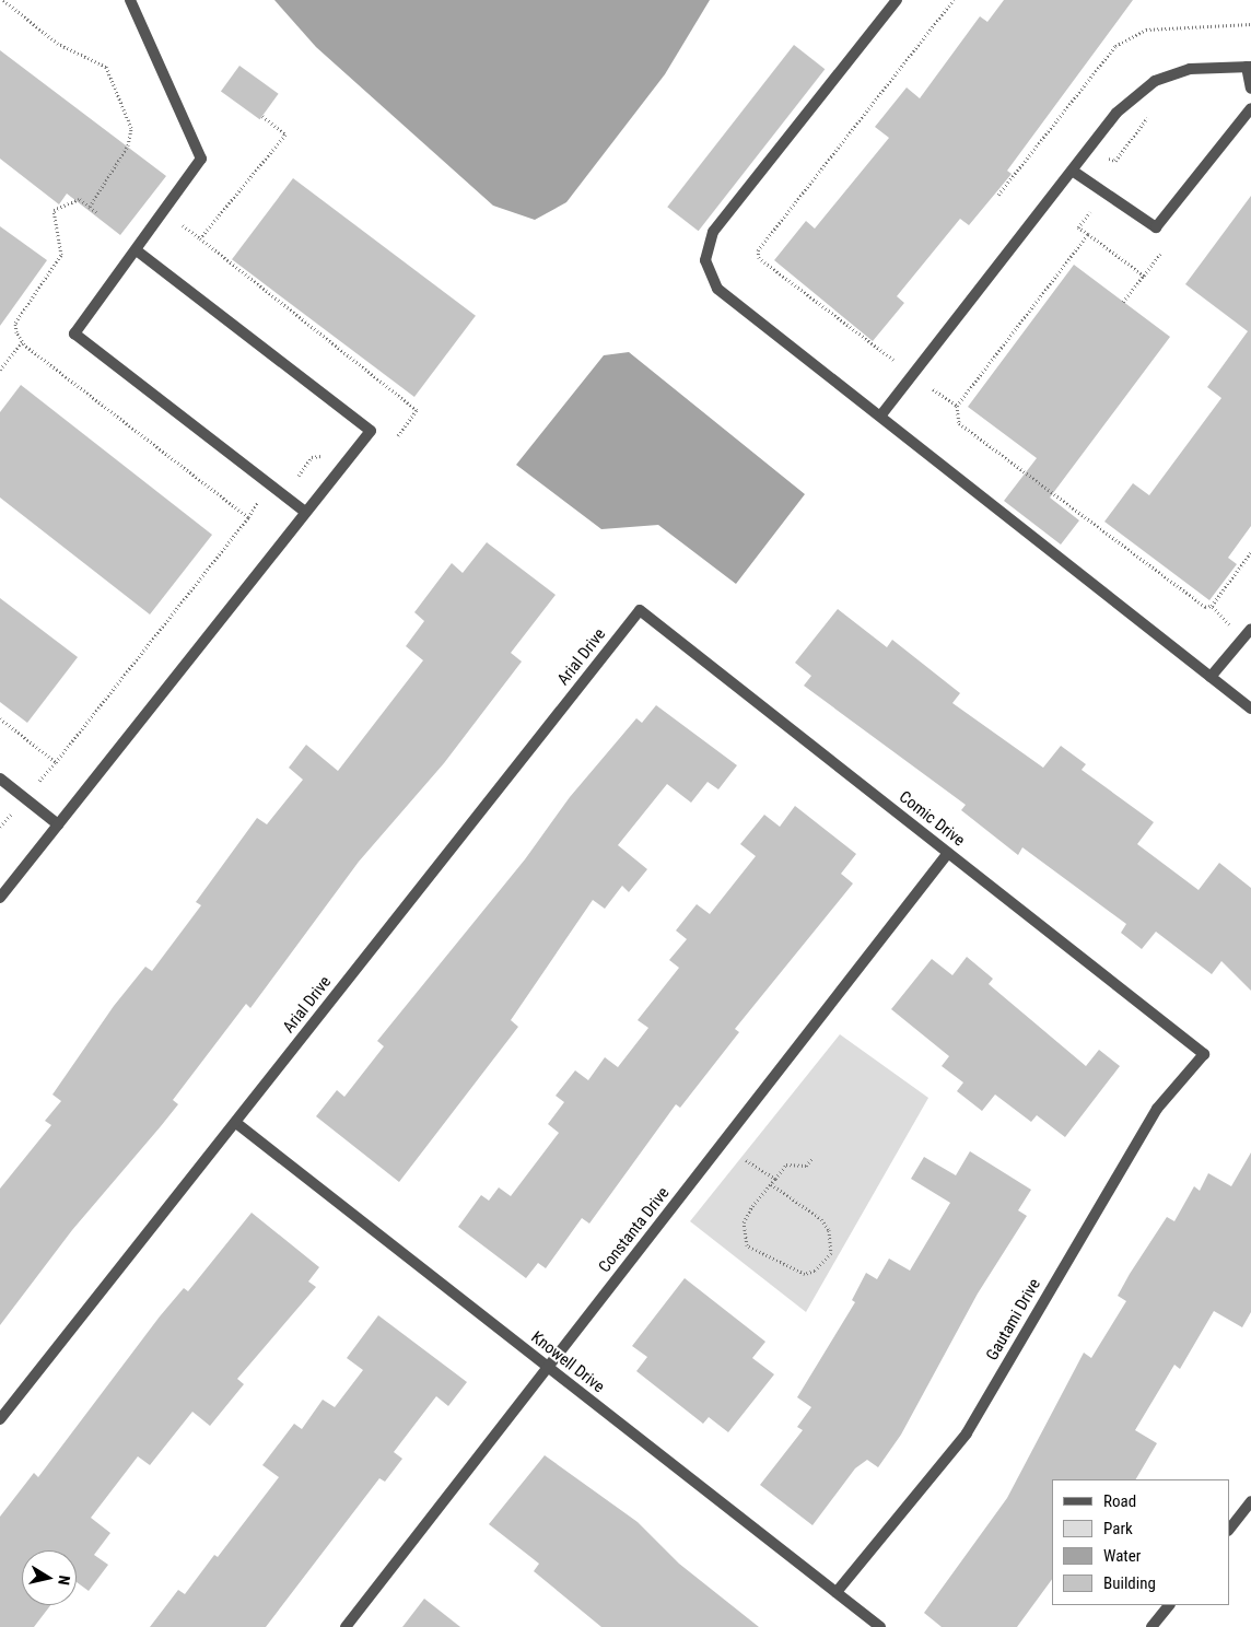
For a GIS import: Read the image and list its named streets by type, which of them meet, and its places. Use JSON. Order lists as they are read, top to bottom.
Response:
{
  "streets": {
    "street": [
      "Arial Drive",
      "Comic Drive",
      "Constanta Drive",
      "Gautami Drive",
      "Knowell Drive"
    ]
  },
  "crossings": [
    ["Arial Drive", "Comic Drive"],
    ["Arial Drive", "Knowell Drive"],
    ["Comic Drive", "Constanta Drive"],
    ["Comic Drive", "Gautami Drive"],
    ["Constanta Drive", "Knowell Drive"],
    ["Gautami Drive", "Knowell Drive"]
  ],
  "legend": [
    "Road",
    "Park",
    "Water",
    "Building"
  ],
  "north": "right"
}
